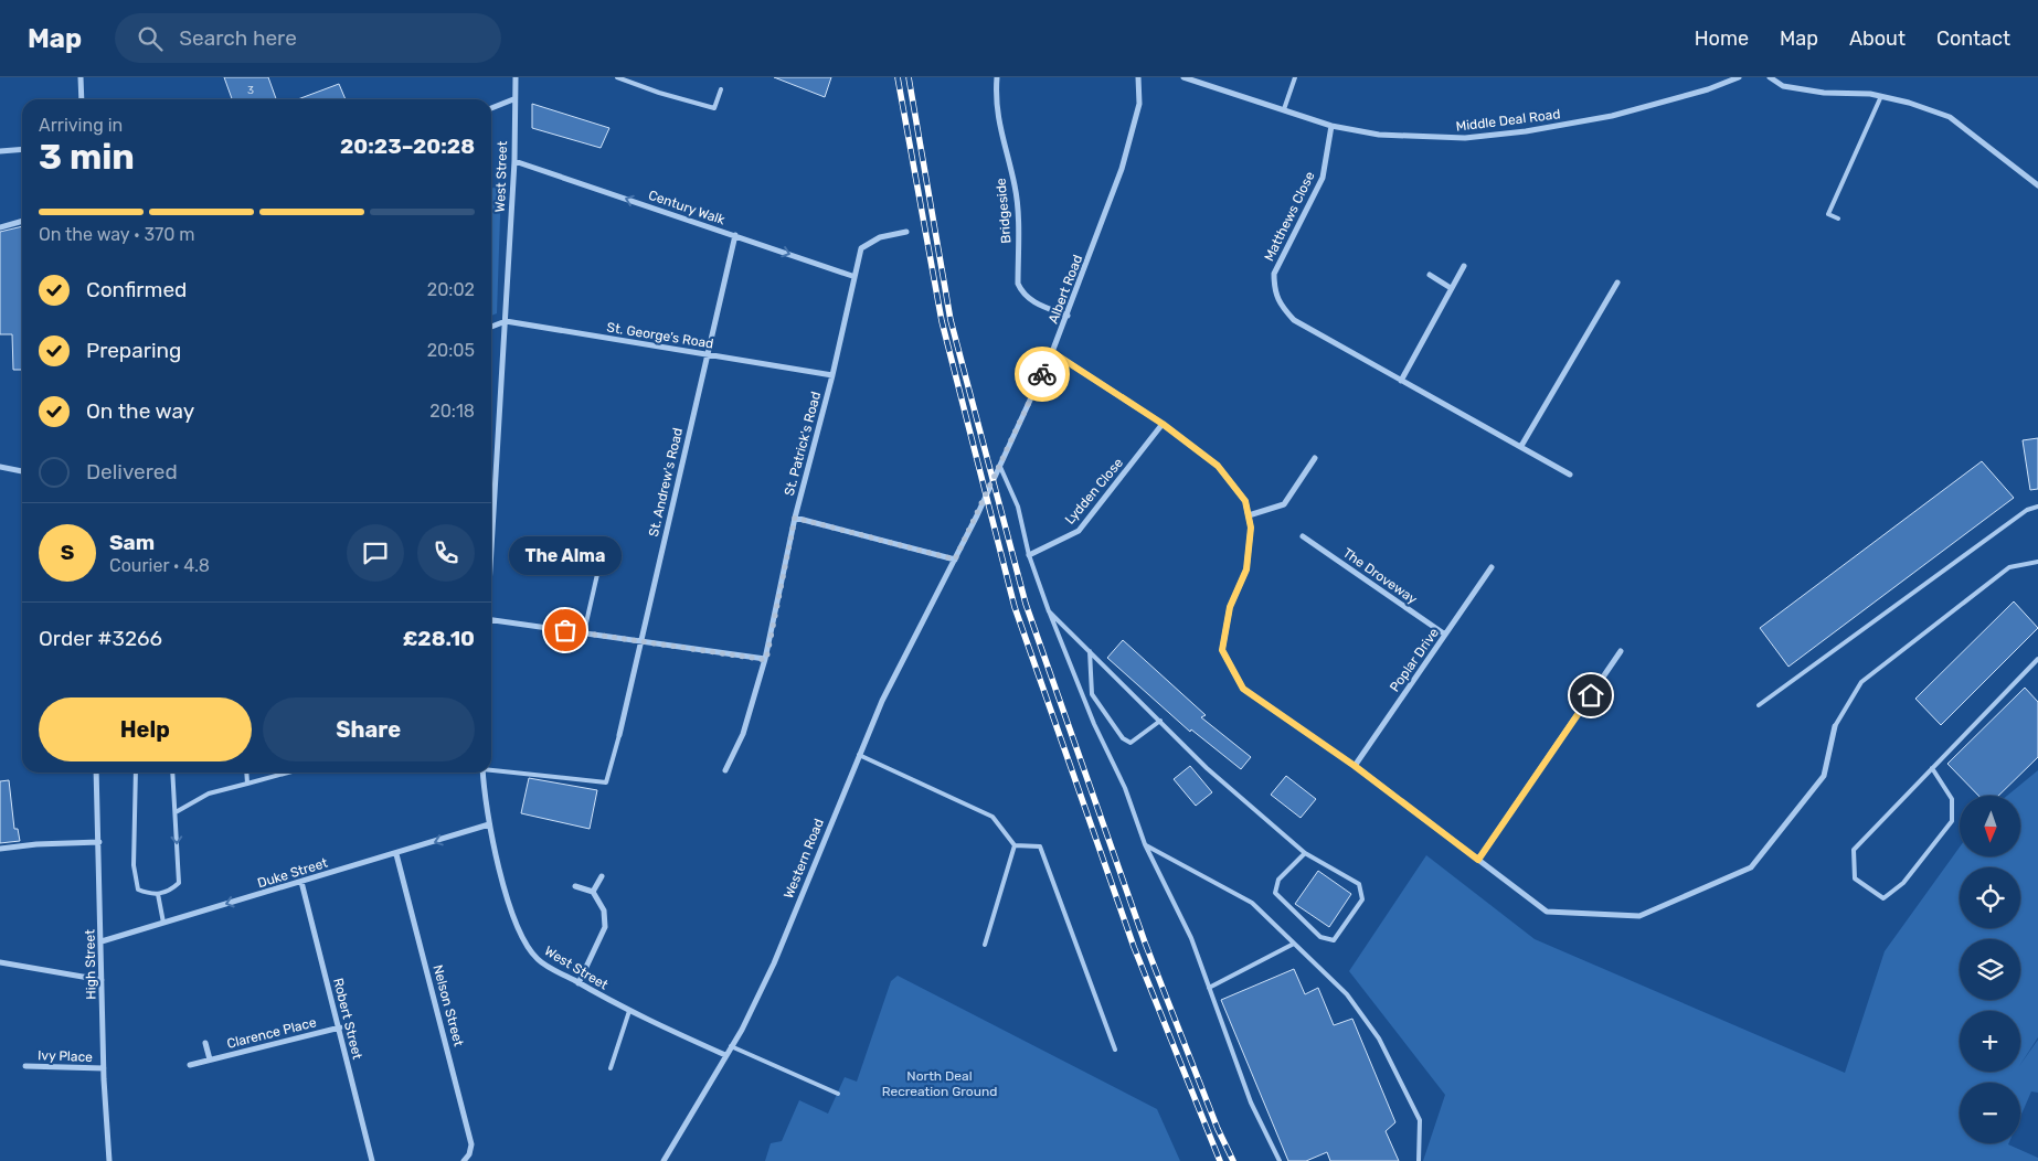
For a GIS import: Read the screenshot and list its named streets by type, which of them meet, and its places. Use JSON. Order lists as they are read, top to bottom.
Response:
{
  "streets": {
    "street": [
      "Middle Deal Road",
      "West Street",
      "Century Walk",
      "Bridgeside",
      "Matthews Close",
      "Albert Road",
      "St. George's Road",
      "St. Patrick's Road",
      "St. Andrew's Road",
      "Lydden Close",
      "The Droveway",
      "Poplar Drive",
      "Western Road",
      "Duke Street",
      "High Street",
      "Nelson Street",
      "Robert Street",
      "Clarence Place",
      "Ivy Place"
    ]
  },
  "crossings": [
    ["Middle Deal Road", "Matthews Close"],
    ["West Street", "Century Walk"],
    ["West Street", "St. George's Road"],
    ["West Street", "Western Road"],
    ["West Street", "Duke Street"],
    ["Century Walk", "St. Patrick's Road"],
    ["Century Walk", "St. Andrew's Road"],
    ["Bridgeside", "Albert Road"],
    ["Albert Road", "Western Road"],
    ["St. George's Road", "St. Patrick's Road"],
    ["St. George's Road", "St. Andrew's Road"],
    ["The Droveway", "Poplar Drive"],
    ["Duke Street", "High Street"],
    ["Duke Street", "Nelson Street"],
    ["Duke Street", "Robert Street"],
    ["High Street", "Ivy Place"],
    ["Robert Street", "Clarence Place"]
  ],
  "one_way": ["Duke Street"],
  "parks": ["North Deal Recreation Ground"],
  "places": ["The Alma"],
  "house_numbers": ["3"],
  "north": "bottom",
  "page": {
    "header": "Map",
    "search": "Search here",
    "nav": [
      "Home",
      "Map",
      "About",
      "Contact"
    ],
    "heading": ["3 min", "Arriving in", "20:23–20:28"],
    "panel": [
      "Sam",
      "Courier · 4.8",
      "Order #3266",
      "£28.10"
    ],
    "bar": "On the way · 370 m",
    "list": [
      ["Confirmed", "20:02"],
      ["Preparing", "20:05"],
      ["On the way", "20:18"],
      "Delivered"
    ],
    "round": "S",
    "bubble": "The Alma",
    "buttons": ["Help", "Share"],
    "map_buttons": ["+", "−"]
  }
}
